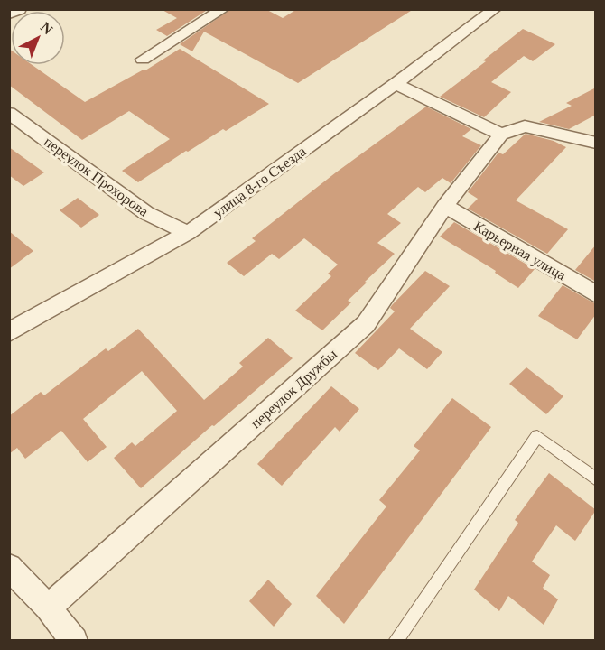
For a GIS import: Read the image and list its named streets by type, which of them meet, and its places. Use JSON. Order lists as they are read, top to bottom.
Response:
{
  "streets": {
    "street": [
      "переулок Прохорова",
      "улица 8-го Съезда",
      "Карьерная улица",
      "переулок Дружбы"
    ]
  },
  "crossings": [
    ["переулок Прохорова", "улица 8-го Съезда"],
    ["Карьерная улица", "переулок Дружбы"]
  ],
  "north": "top right"
}
